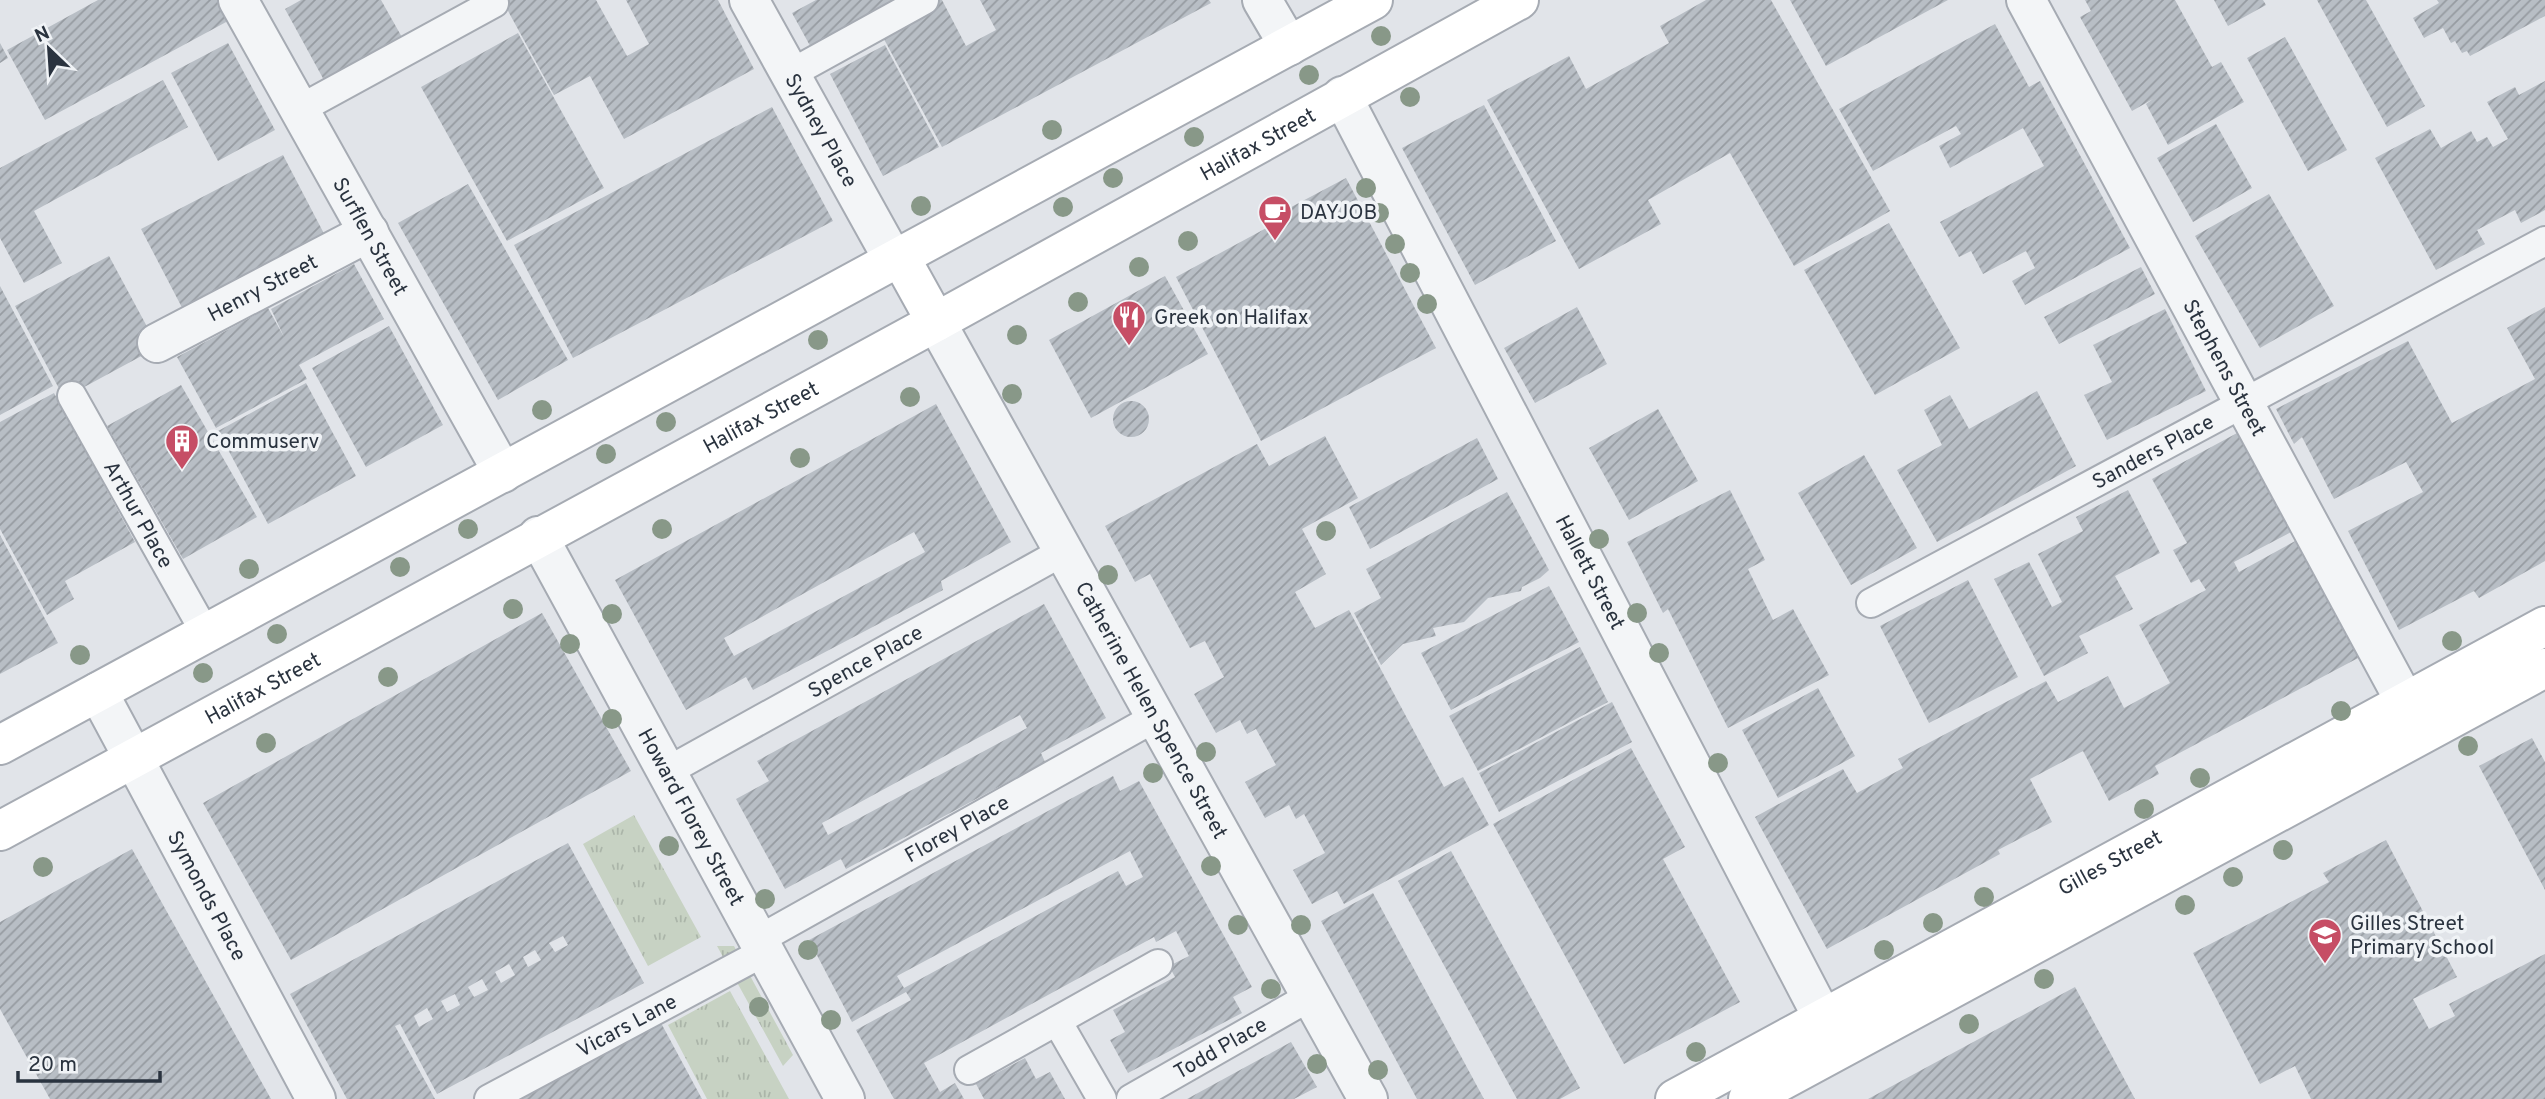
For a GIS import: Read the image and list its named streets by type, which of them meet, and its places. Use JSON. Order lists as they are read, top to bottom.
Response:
{
  "streets": {
    "street": [
      "Sydney Place",
      "Halifax Street",
      "Surflen Street",
      "Henry Street",
      "Stephens Street",
      "Hallett Street",
      "Catherine Helen Spence Street",
      "Howard Florey Street",
      "Gilles Street",
      "Symonds Place"
    ],
    "lane": [
      "Sanders Place",
      "Arthur Place",
      "Spence Place",
      "Florey Place",
      "Vicars Lane",
      "Todd Place"
    ]
  },
  "crossings": [
    ["Halifax Street", "Hallett Street"],
    ["Halifax Street", "Catherine Helen Spence Street"],
    ["Halifax Street", "Howard Florey Street"],
    ["Halifax Street", "Symonds Place"],
    ["Surflen Street", "Henry Street"],
    ["Stephens Street", "Sanders Place"],
    ["Stephens Street", "Gilles Street"],
    ["Hallett Street", "Gilles Street"],
    ["Spence Place", "Catherine Helen Spence Street"],
    ["Spence Place", "Howard Florey Street"],
    ["Catherine Helen Spence Street", "Florey Place"],
    ["Catherine Helen Spence Street", "Todd Place"],
    ["Howard Florey Street", "Florey Place"],
    ["Howard Florey Street", "Vicars Lane"],
    ["Florey Place", "Vicars Lane"]
  ],
  "places": {
    "cafe": ["DAYJOB"],
    "restaurant": ["Greek on Halifax"],
    "building": ["Commuserv"],
    "school or university": ["Gilles Street Primary School"]
  },
  "scale_bar": "20 m",
  "north": "top left"
}
